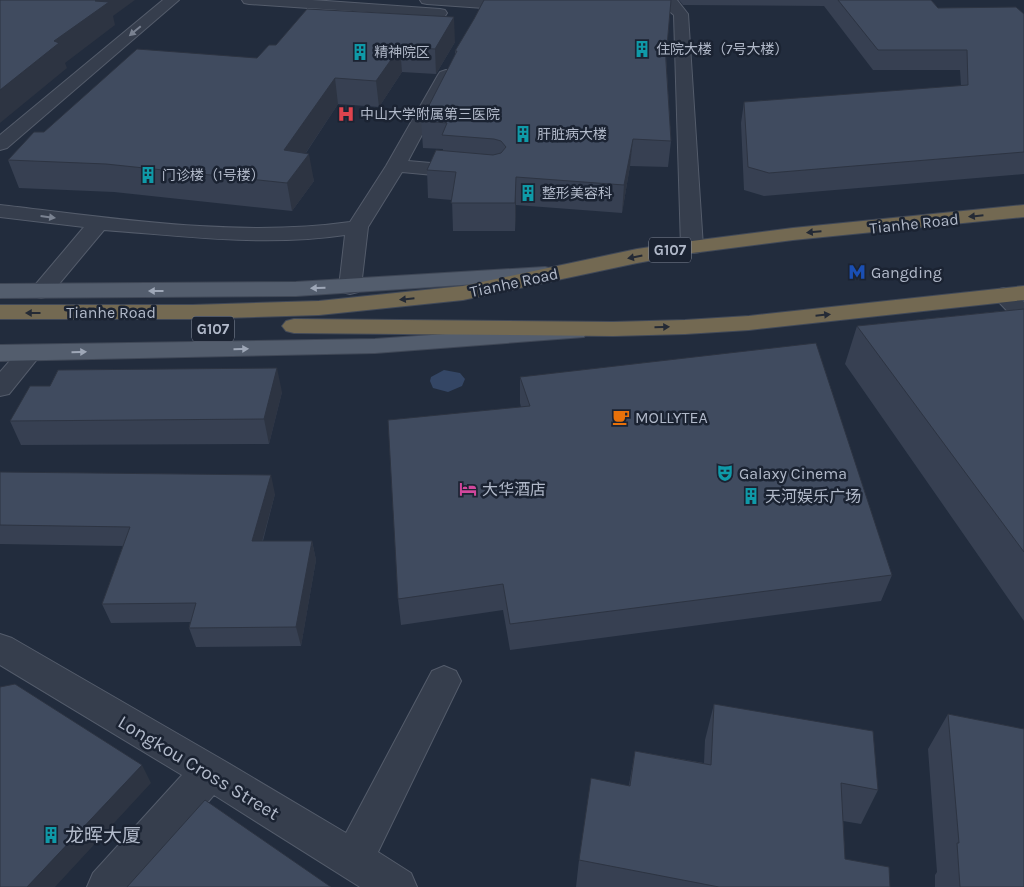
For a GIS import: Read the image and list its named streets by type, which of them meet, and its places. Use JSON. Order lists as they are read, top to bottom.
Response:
{
  "streets": {
    "highway": ["Tianhe Road", "G107"],
    "street": ["Longkou Cross Street"]
  },
  "places": {
    "building": [
      "住院大楼（7号大楼）",
      "精神院区",
      "肝脏病大楼",
      "门诊楼（1号楼）",
      "整形美容科",
      "天河娱乐广场",
      "龙晖大厦"
    ],
    "hospital": ["中山大学附属第三医院"],
    "metro station": ["Gangding"],
    "cafe": ["MOLLYTEA"],
    "theatre": ["Galaxy Cinema"],
    "hotel": ["大华酒店"]
  }
}
